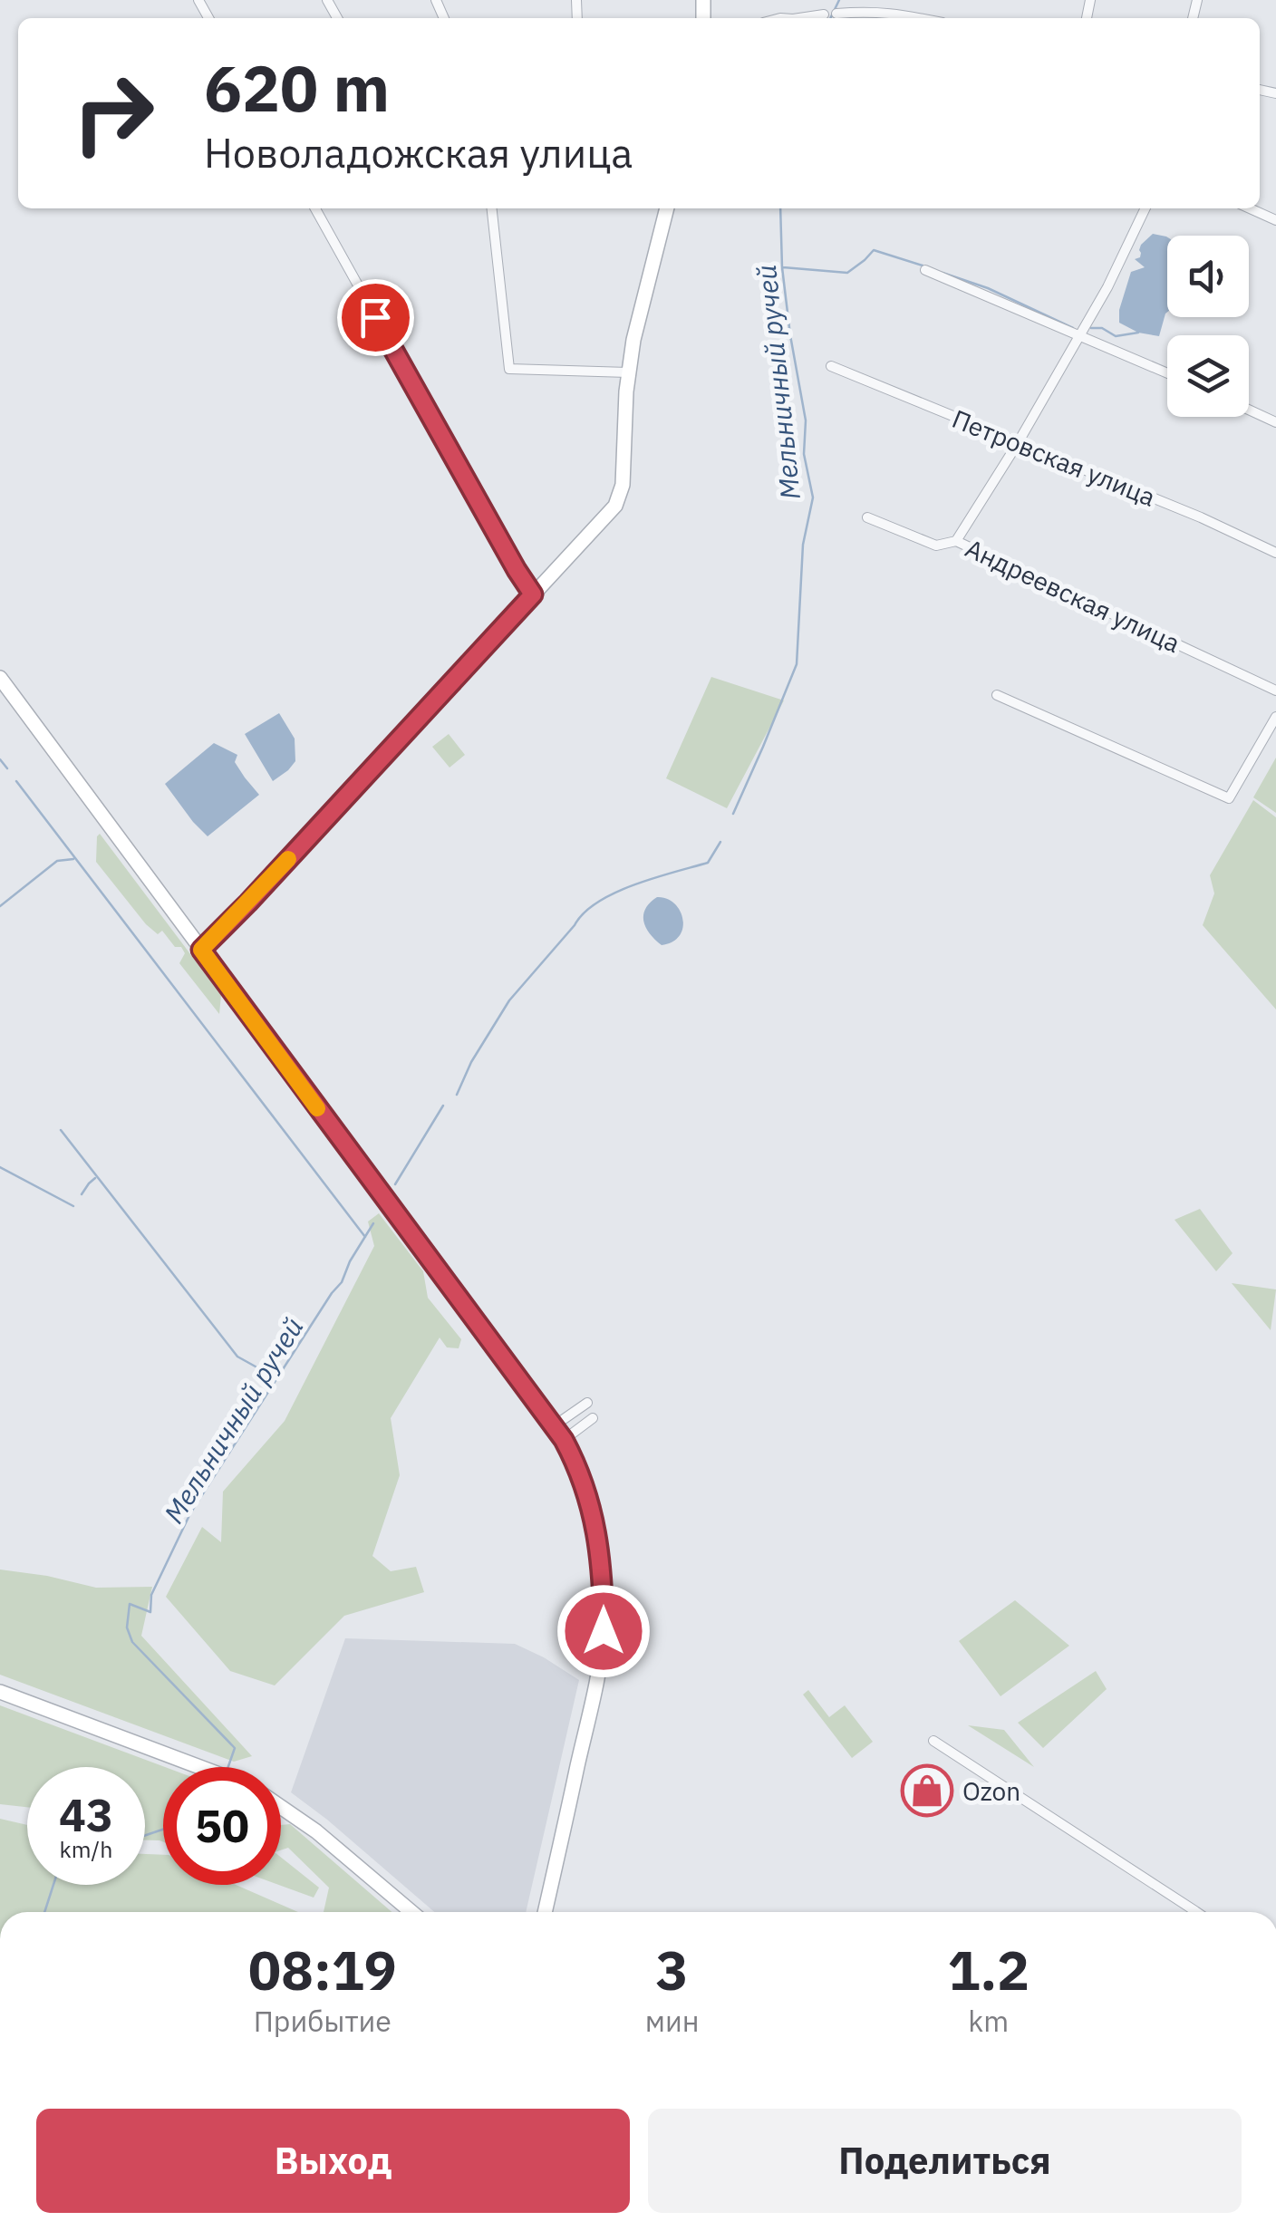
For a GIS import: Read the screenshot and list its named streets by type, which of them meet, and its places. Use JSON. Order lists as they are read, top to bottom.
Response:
{
  "streets": {
    "street": ["Петровская улица", "Андреевская улица"]
  },
  "water": ["Мельничный ручей"],
  "places": {
    "shop": ["Ozon"]
  },
  "page": {
    "turn": ["620 m", "Новоладожская улица"],
    "speed": "43 km/h",
    "limit": "50",
    "eta": [
      "08:19",
      "Прибытие",
      "3",
      "мин",
      "1.2",
      "km"
    ],
    "buttons": ["Выход", "Поделиться"]
  }
}
